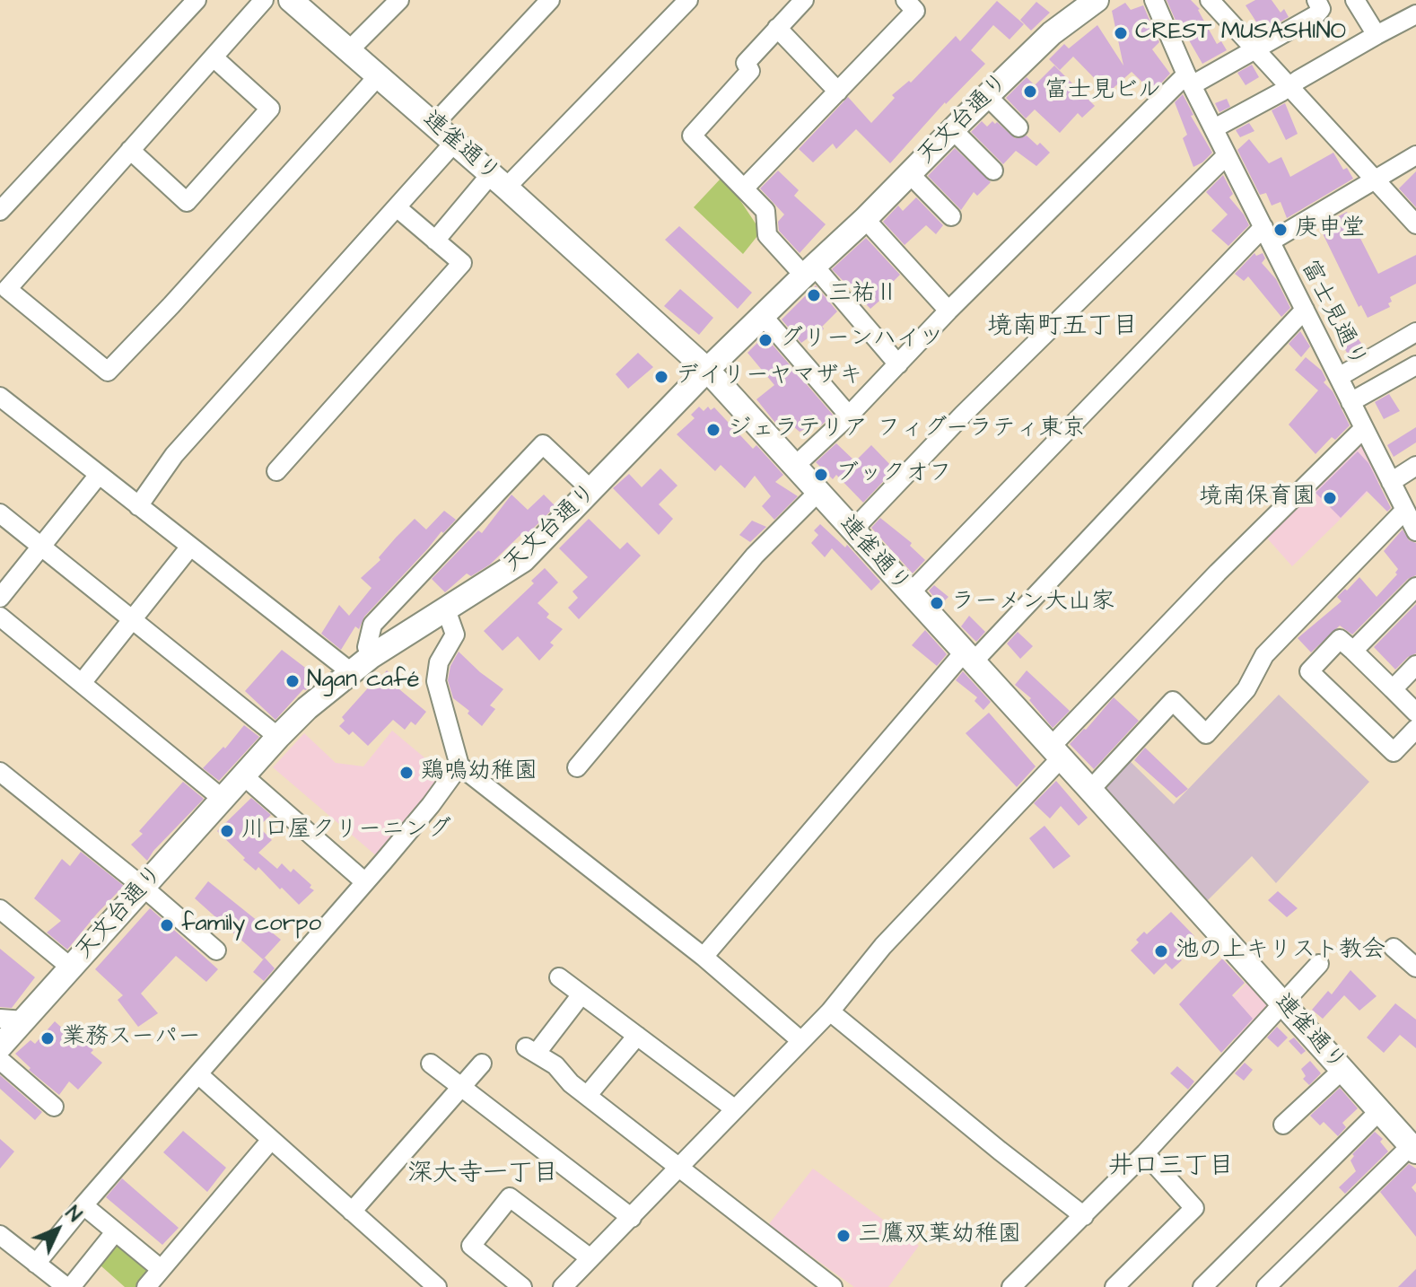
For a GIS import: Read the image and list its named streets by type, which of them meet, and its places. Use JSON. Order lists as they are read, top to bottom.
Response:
{
  "streets": {
    "main road": ["天文台通り", "連雀通り"],
    "street": ["富士見通り"]
  },
  "crossings": [
    ["天文台通り", "連雀通り"]
  ],
  "districts": ["境南町五丁目", "井口三丁目", "深大寺一丁目"],
  "places": [
    "CREST MUSASHINO",
    "富士見ビル",
    "庚申堂",
    "三祐Ⅱ",
    "グリーンハイツ",
    "デイリーヤマザキ",
    "ジェラテリア フィグーラティ東京",
    "ブックオフ",
    "境南保育園",
    "ラーメン大山家",
    "Ngan café",
    "鶏鳴幼稚園",
    "川口屋クリーニング",
    "family corpo",
    "池の上キリスト教会",
    "業務スーパー",
    "三鷹双葉幼稚園"
  ],
  "north": "top right"
}
